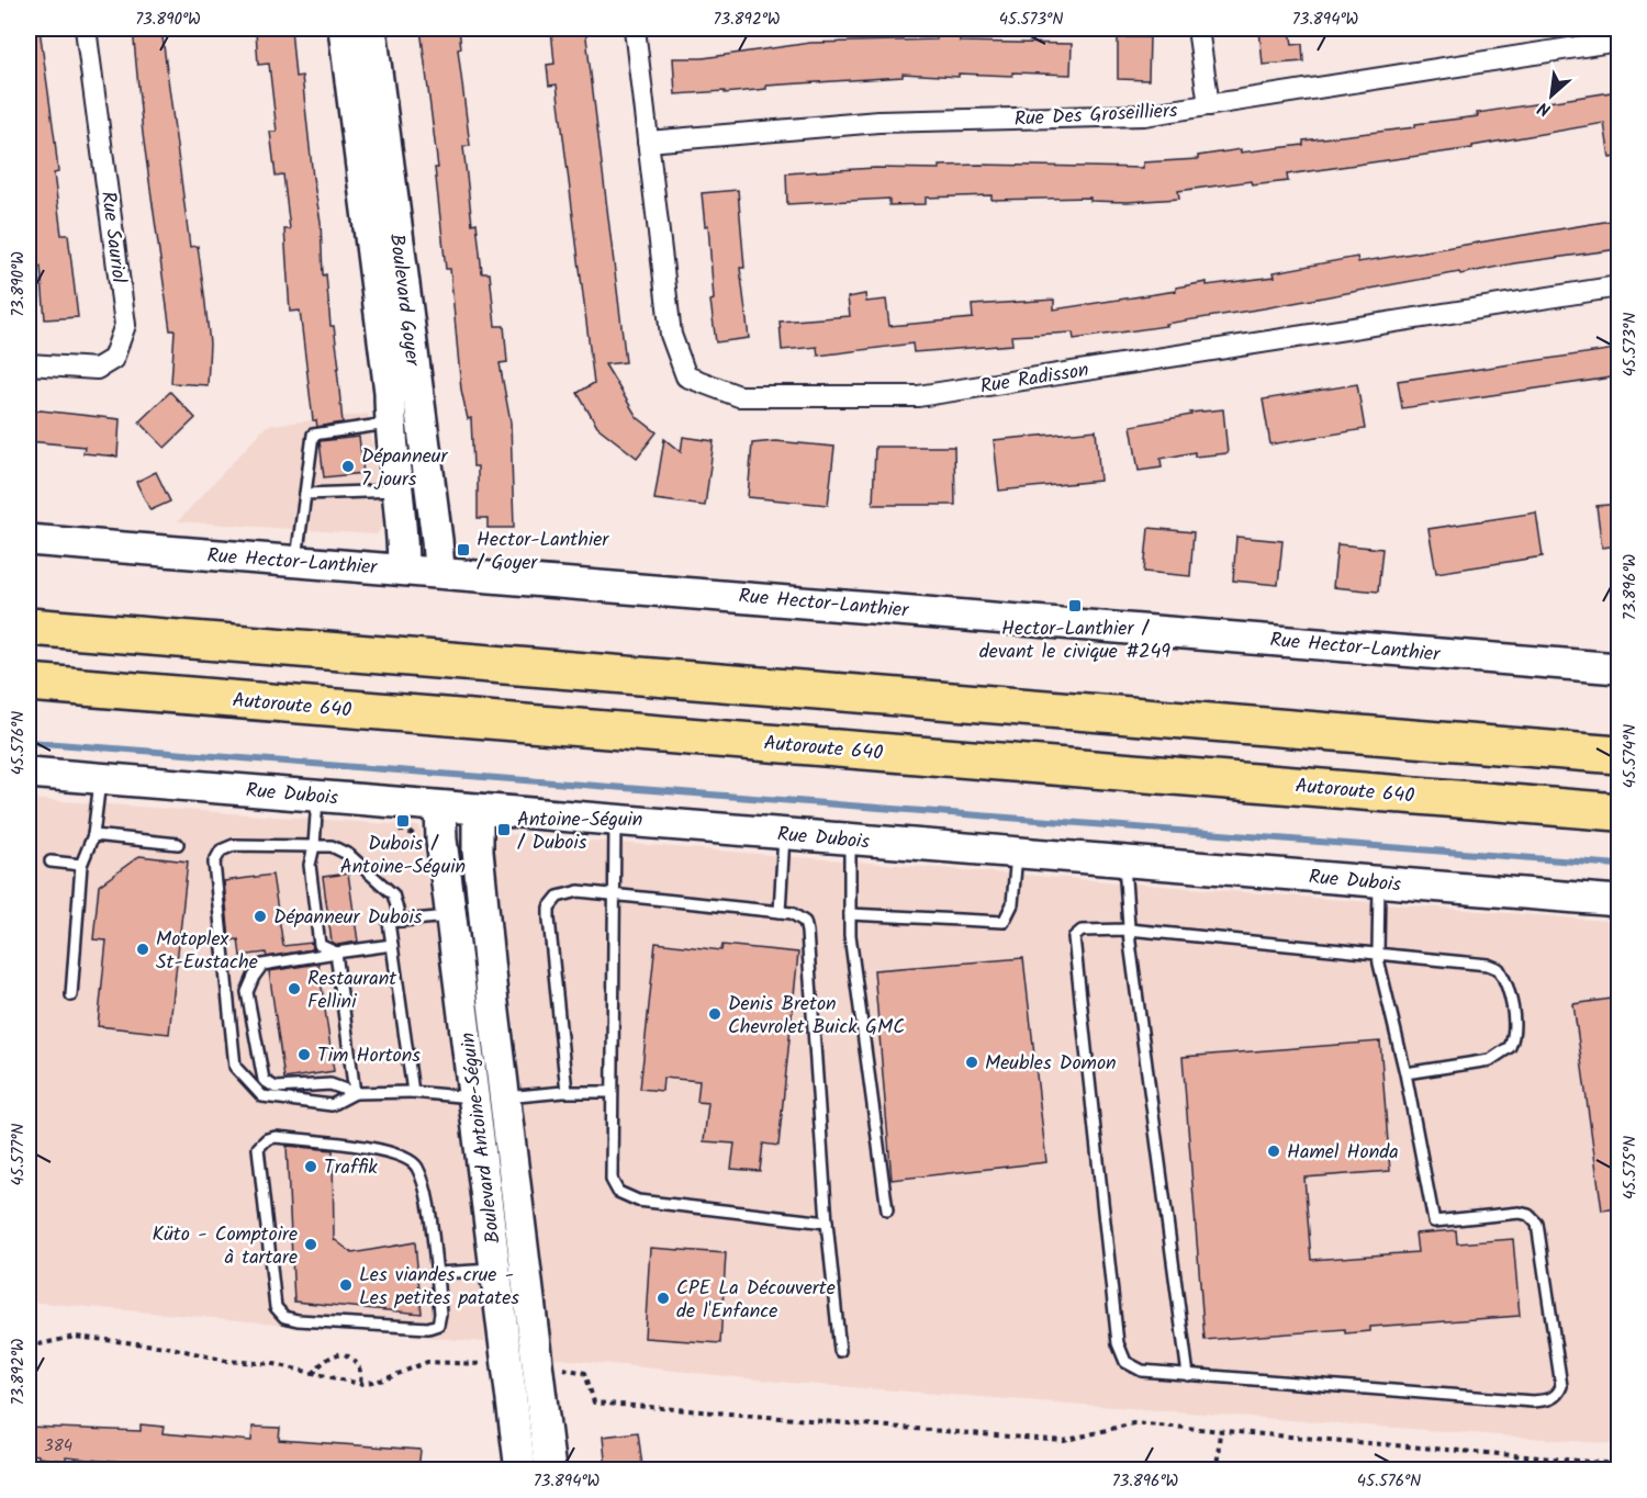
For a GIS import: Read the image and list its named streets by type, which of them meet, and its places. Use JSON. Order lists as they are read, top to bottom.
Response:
{
  "streets": {
    "highway": ["Autoroute 640"],
    "street": [
      "Rue Des Groseilliers",
      "Rue Sauriol",
      "Boulevard Goyer",
      "Rue Radisson",
      "Rue Hector-Lanthier",
      "Rue Dubois",
      "Boulevard Antoine-Séguin"
    ]
  },
  "crossings": [
    ["Rue Des Groseilliers", "Rue Radisson"],
    ["Boulevard Goyer", "Rue Hector-Lanthier"],
    ["Rue Dubois", "Boulevard Antoine-Séguin"]
  ],
  "places": {
    "other": [
      "Dépanneur 7 jours",
      "Dépanneur Dubois",
      "Motoplex St-Eustache",
      "Restaurant Fellini",
      "Denis Breton Chevrolet Buick GMC",
      "Tim Hortons",
      "Meubles Domon",
      "Hamel Honda",
      "Traffik",
      "Küto - Comptoire à tartare",
      "Les viandes crue - Les petites patates",
      "CPE La Découverte de l'Enfance"
    ],
    "transit": [
      "Hector-Lanthier / Goyer",
      "Hector-Lanthier / devant le civique #249",
      "Dubois / Antoine-Séguin",
      "Antoine-Séguin / Dubois"
    ]
  },
  "house_numbers": ["384"],
  "north": "bottom left",
  "coordinates": [
    "73.890°W",
    "73.892°W",
    "45.573°N",
    "73.894°W",
    "73.896°W",
    "45.576°N",
    "45.574°N",
    "45.577°N",
    "45.575°N"
  ]
}
